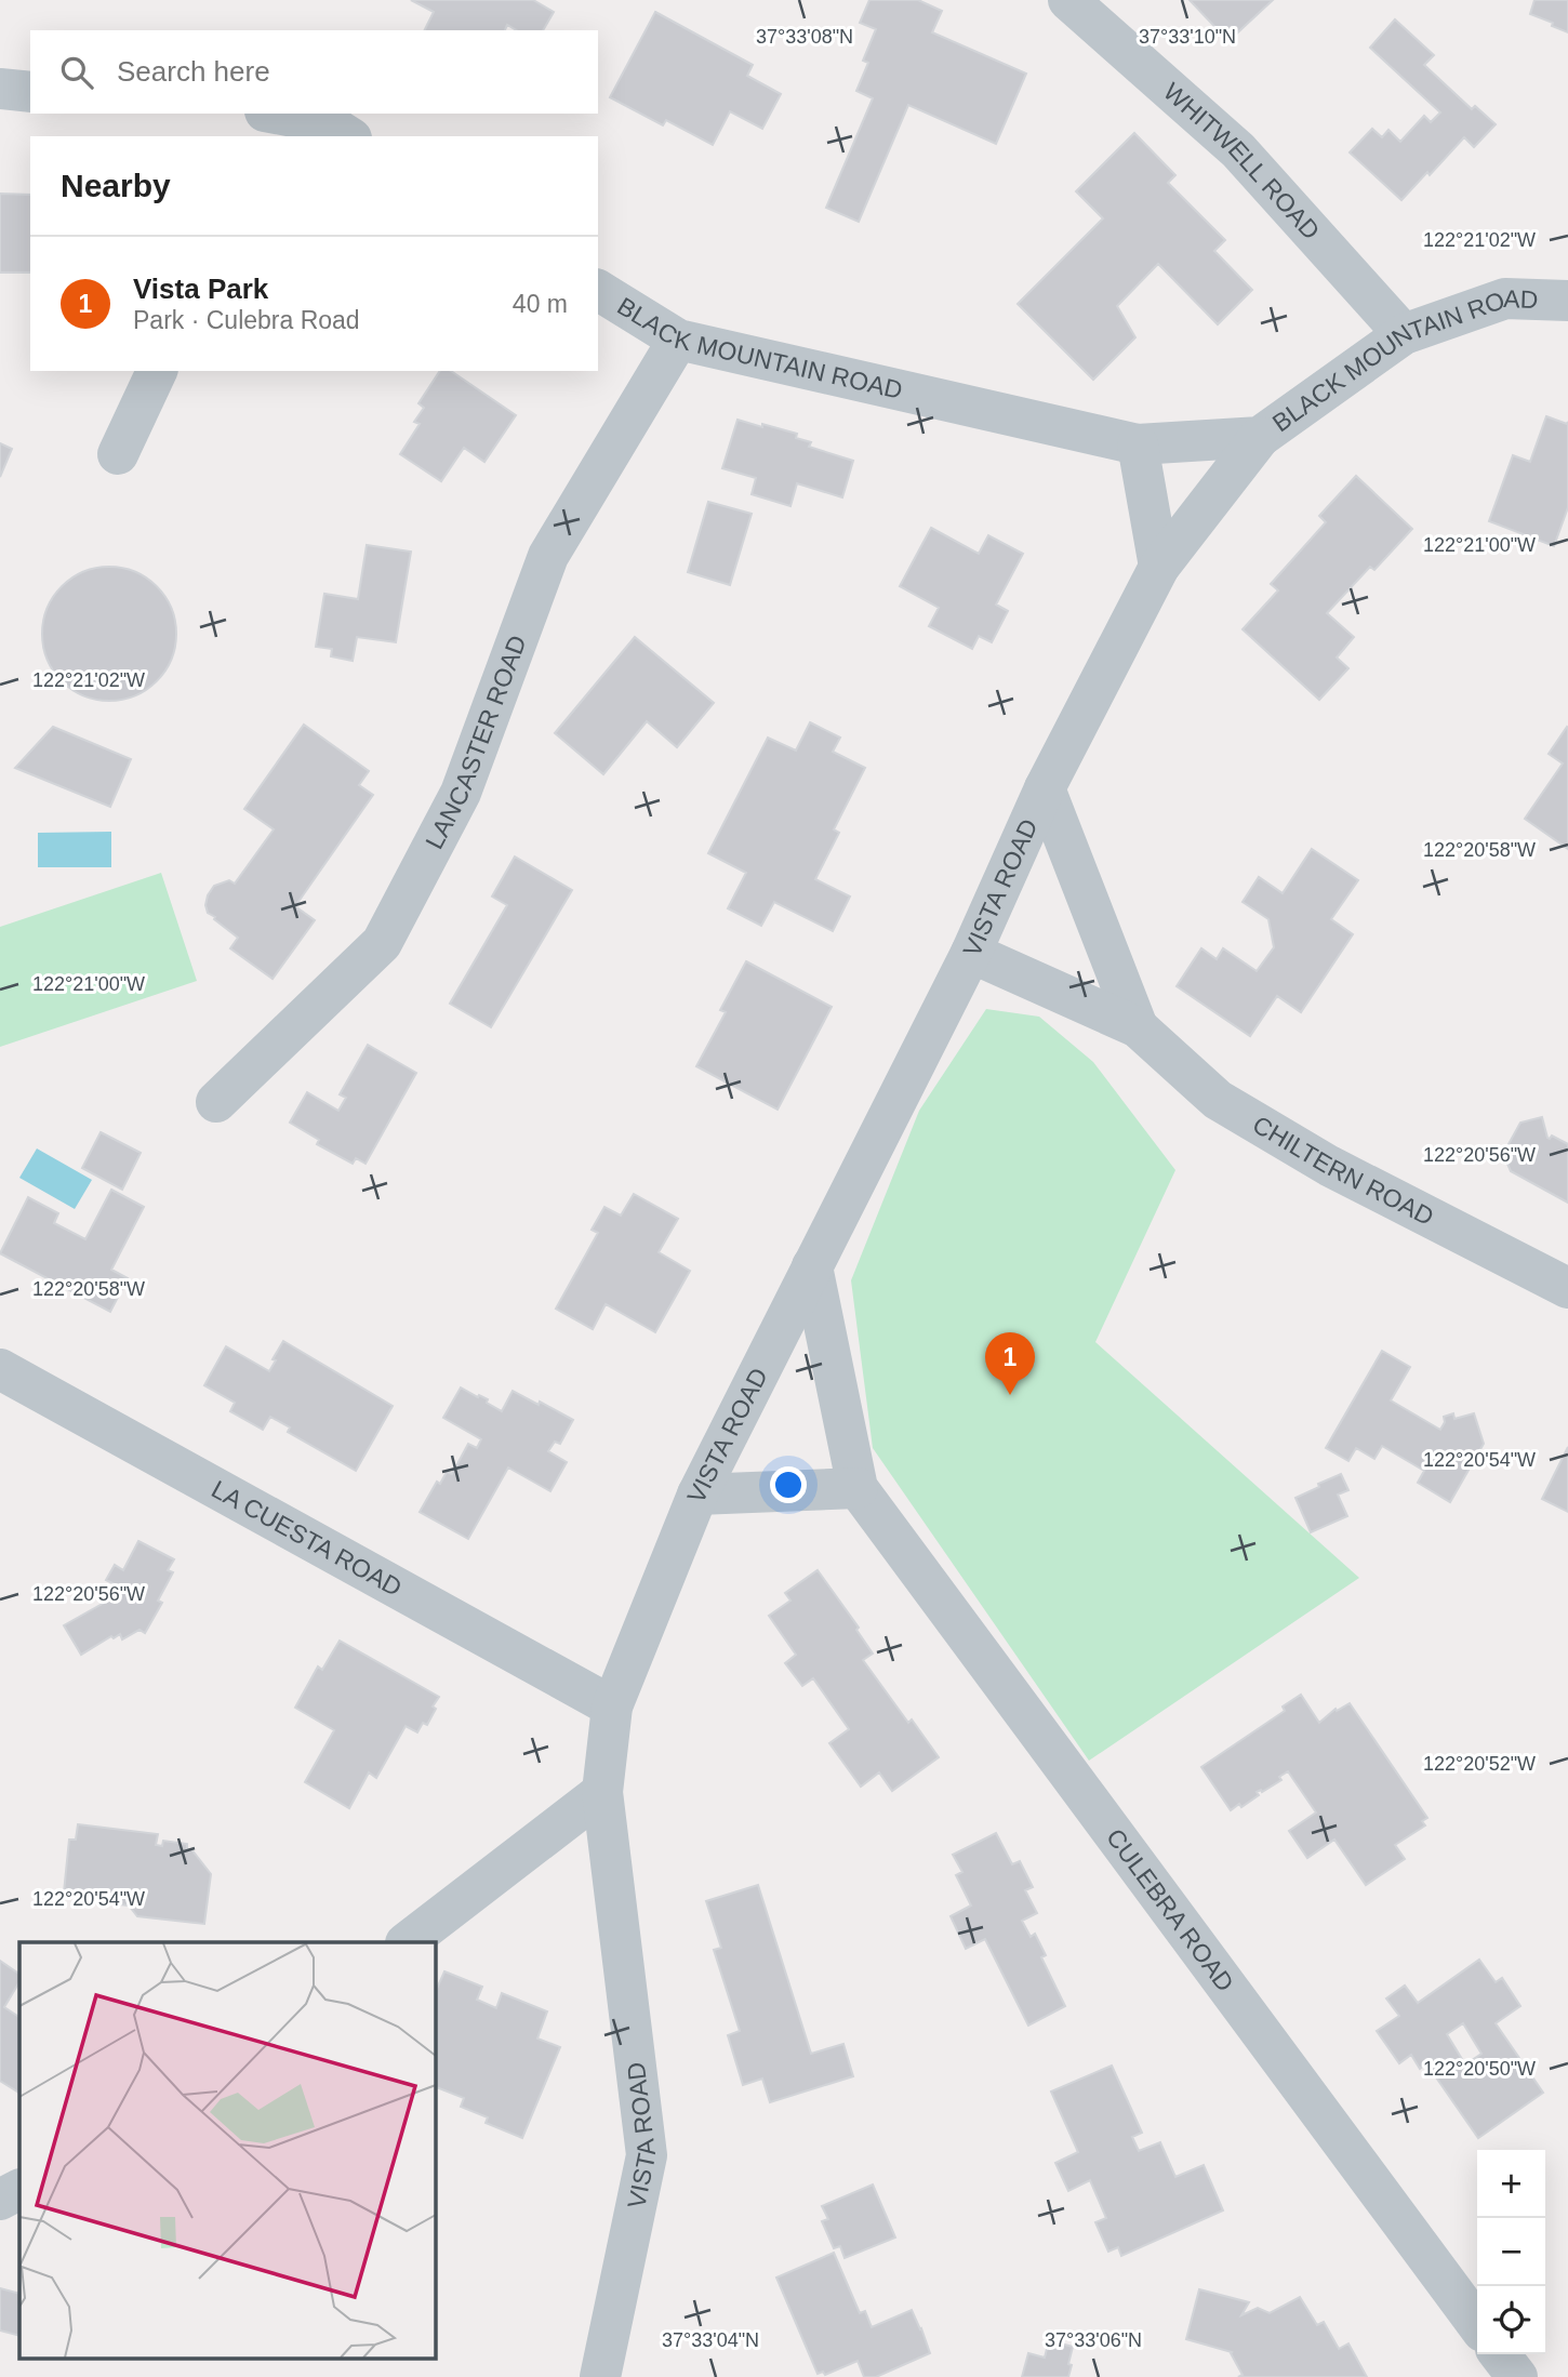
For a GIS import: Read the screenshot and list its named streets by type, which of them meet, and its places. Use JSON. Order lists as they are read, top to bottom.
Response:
{
  "streets": {
    "street": [
      "WHITWELL ROAD",
      "BLACK MOUNTAIN ROAD",
      "LANCASTER ROAD",
      "VISTA ROAD",
      "CHILTERN ROAD",
      "LA CUESTA ROAD",
      "CULEBRA ROAD"
    ]
  },
  "crossings": [
    ["WHITWELL ROAD", "BLACK MOUNTAIN ROAD"],
    ["BLACK MOUNTAIN ROAD", "LANCASTER ROAD"],
    ["BLACK MOUNTAIN ROAD", "VISTA ROAD"],
    ["VISTA ROAD", "CHILTERN ROAD"],
    ["VISTA ROAD", "LA CUESTA ROAD"],
    ["VISTA ROAD", "CULEBRA ROAD"]
  ],
  "page": {
    "search": "Search here",
    "heading": "Nearby",
    "list": [
      {
        "mark": "1",
        "name": "Vista Park",
        "note": "Park · Culebra Road",
        "value": "40 m"
      }
    ],
    "pins": "1",
    "map_buttons": ["+", "−"]
  },
  "coordinates": [
    "37°33'08\"N",
    "37°33'10\"N",
    "122°21'02\"W",
    "122°21'00\"W",
    "122°20'58\"W",
    "122°20'56\"W",
    "122°20'54\"W",
    "122°20'52\"W",
    "122°20'50\"W",
    "37°33'04\"N",
    "37°33'06\"N"
  ]
}
